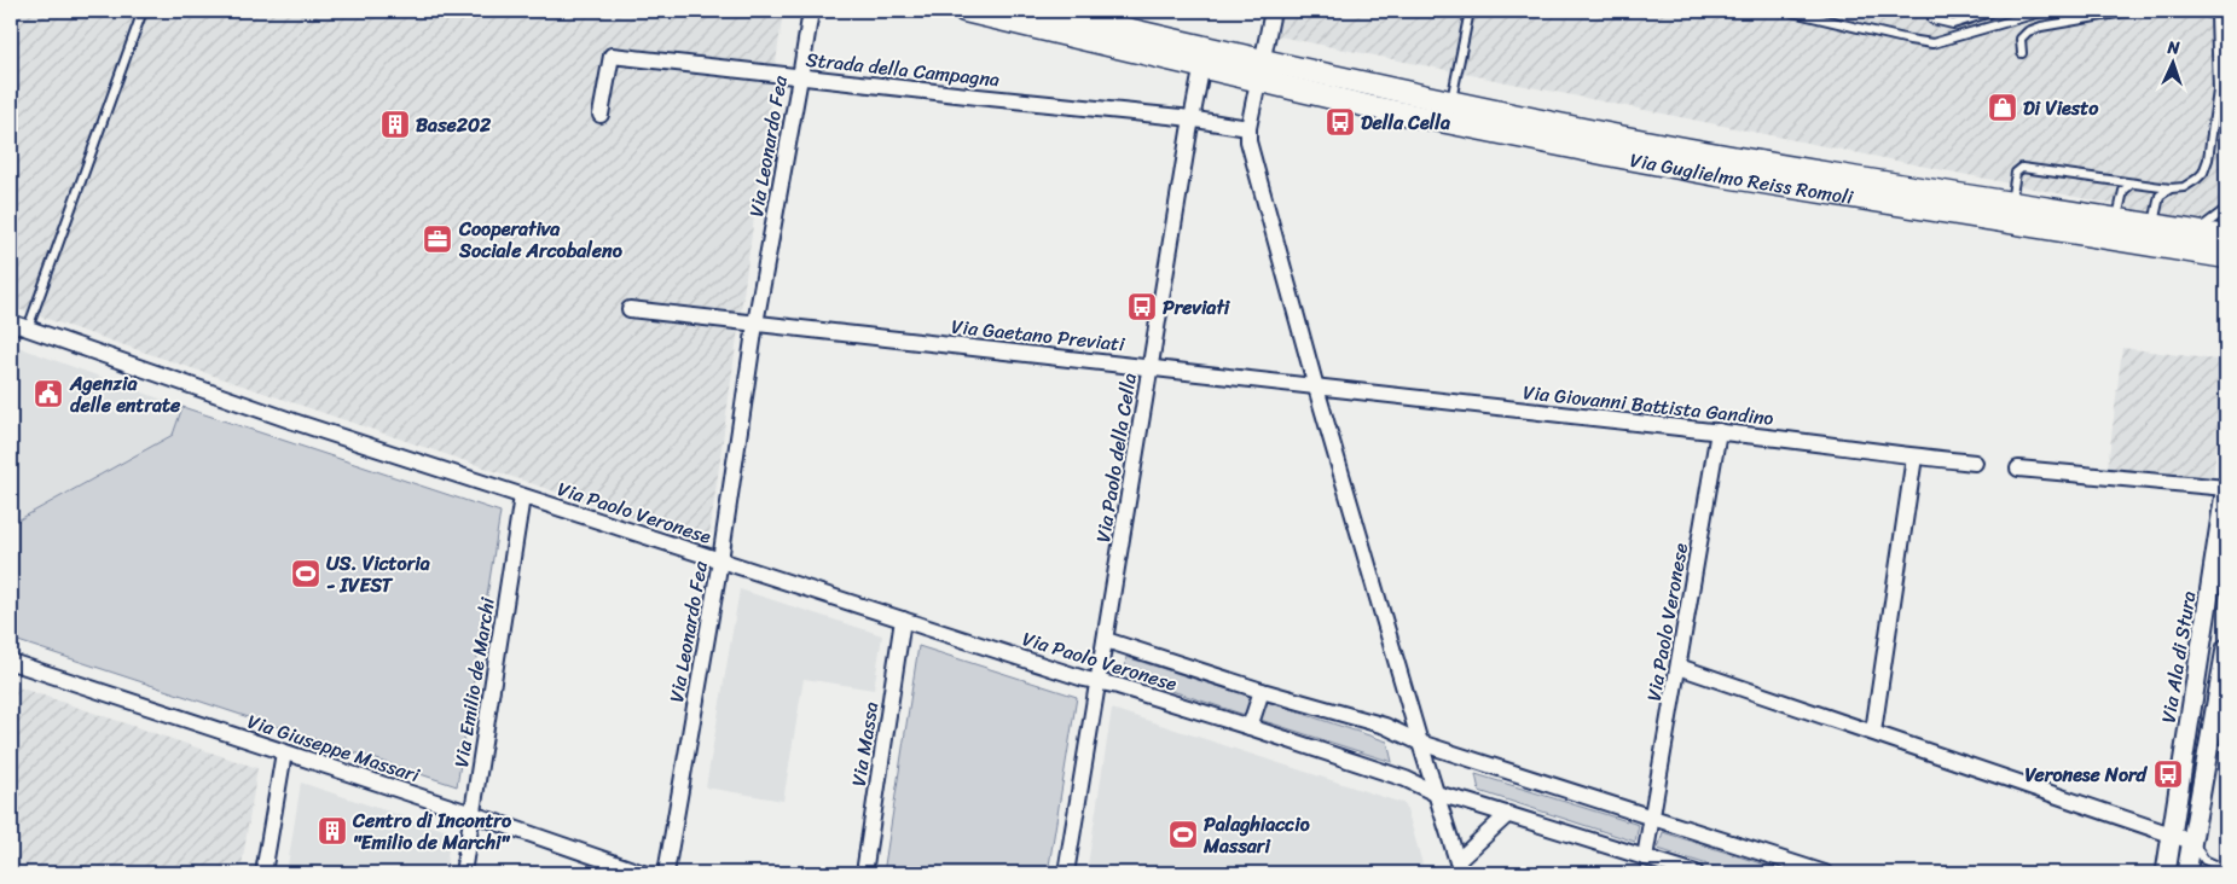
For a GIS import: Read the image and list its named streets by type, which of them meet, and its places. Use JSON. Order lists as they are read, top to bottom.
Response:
{
  "streets": {
    "main road": ["Via Guglielmo Reiss Romoli"],
    "street": [
      "Strada della Campagna",
      "Via Leonardo Fea",
      "Via Gaetano Previati",
      "Via Giovanni Battista Gandino",
      "Via Paolo della Cella",
      "Via Paolo Veronese",
      "Via Ala di Stura",
      "Via Emilio de Marchi",
      "Via Massa",
      "Via Giuseppe Massari"
    ]
  },
  "crossings": [
    ["Strada della Campagna", "Via Leonardo Fea"],
    ["Strada della Campagna", "Via Paolo della Cella"],
    ["Via Leonardo Fea", "Via Gaetano Previati"],
    ["Via Leonardo Fea", "Via Paolo Veronese"],
    ["Via Guglielmo Reiss Romoli", "Via Paolo della Cella"],
    ["Via Gaetano Previati", "Via Giovanni Battista Gandino"],
    ["Via Gaetano Previati", "Via Paolo della Cella"],
    ["Via Giovanni Battista Gandino", "Via Paolo Veronese"],
    ["Via Paolo della Cella", "Via Paolo Veronese"],
    ["Via Paolo Veronese", "Via Emilio de Marchi"],
    ["Via Paolo Veronese", "Via Massa"],
    ["Via Emilio de Marchi", "Via Giuseppe Massari"]
  ],
  "places": {
    "shop": ["Di Viesto"],
    "bus stop": ["Della Cella", "Previati", "Veronese Nord"],
    "building": ["Base202", "Centro di Incontro \"Emilio de Marchi\""],
    "office": ["Cooperativa Sociale Arcobaleno"],
    "public building": ["Agenzia delle entrate"],
    "sports": ["US. Victoria - IVEST", "Palaghiaccio Massari"]
  },
  "north": "top"
}
